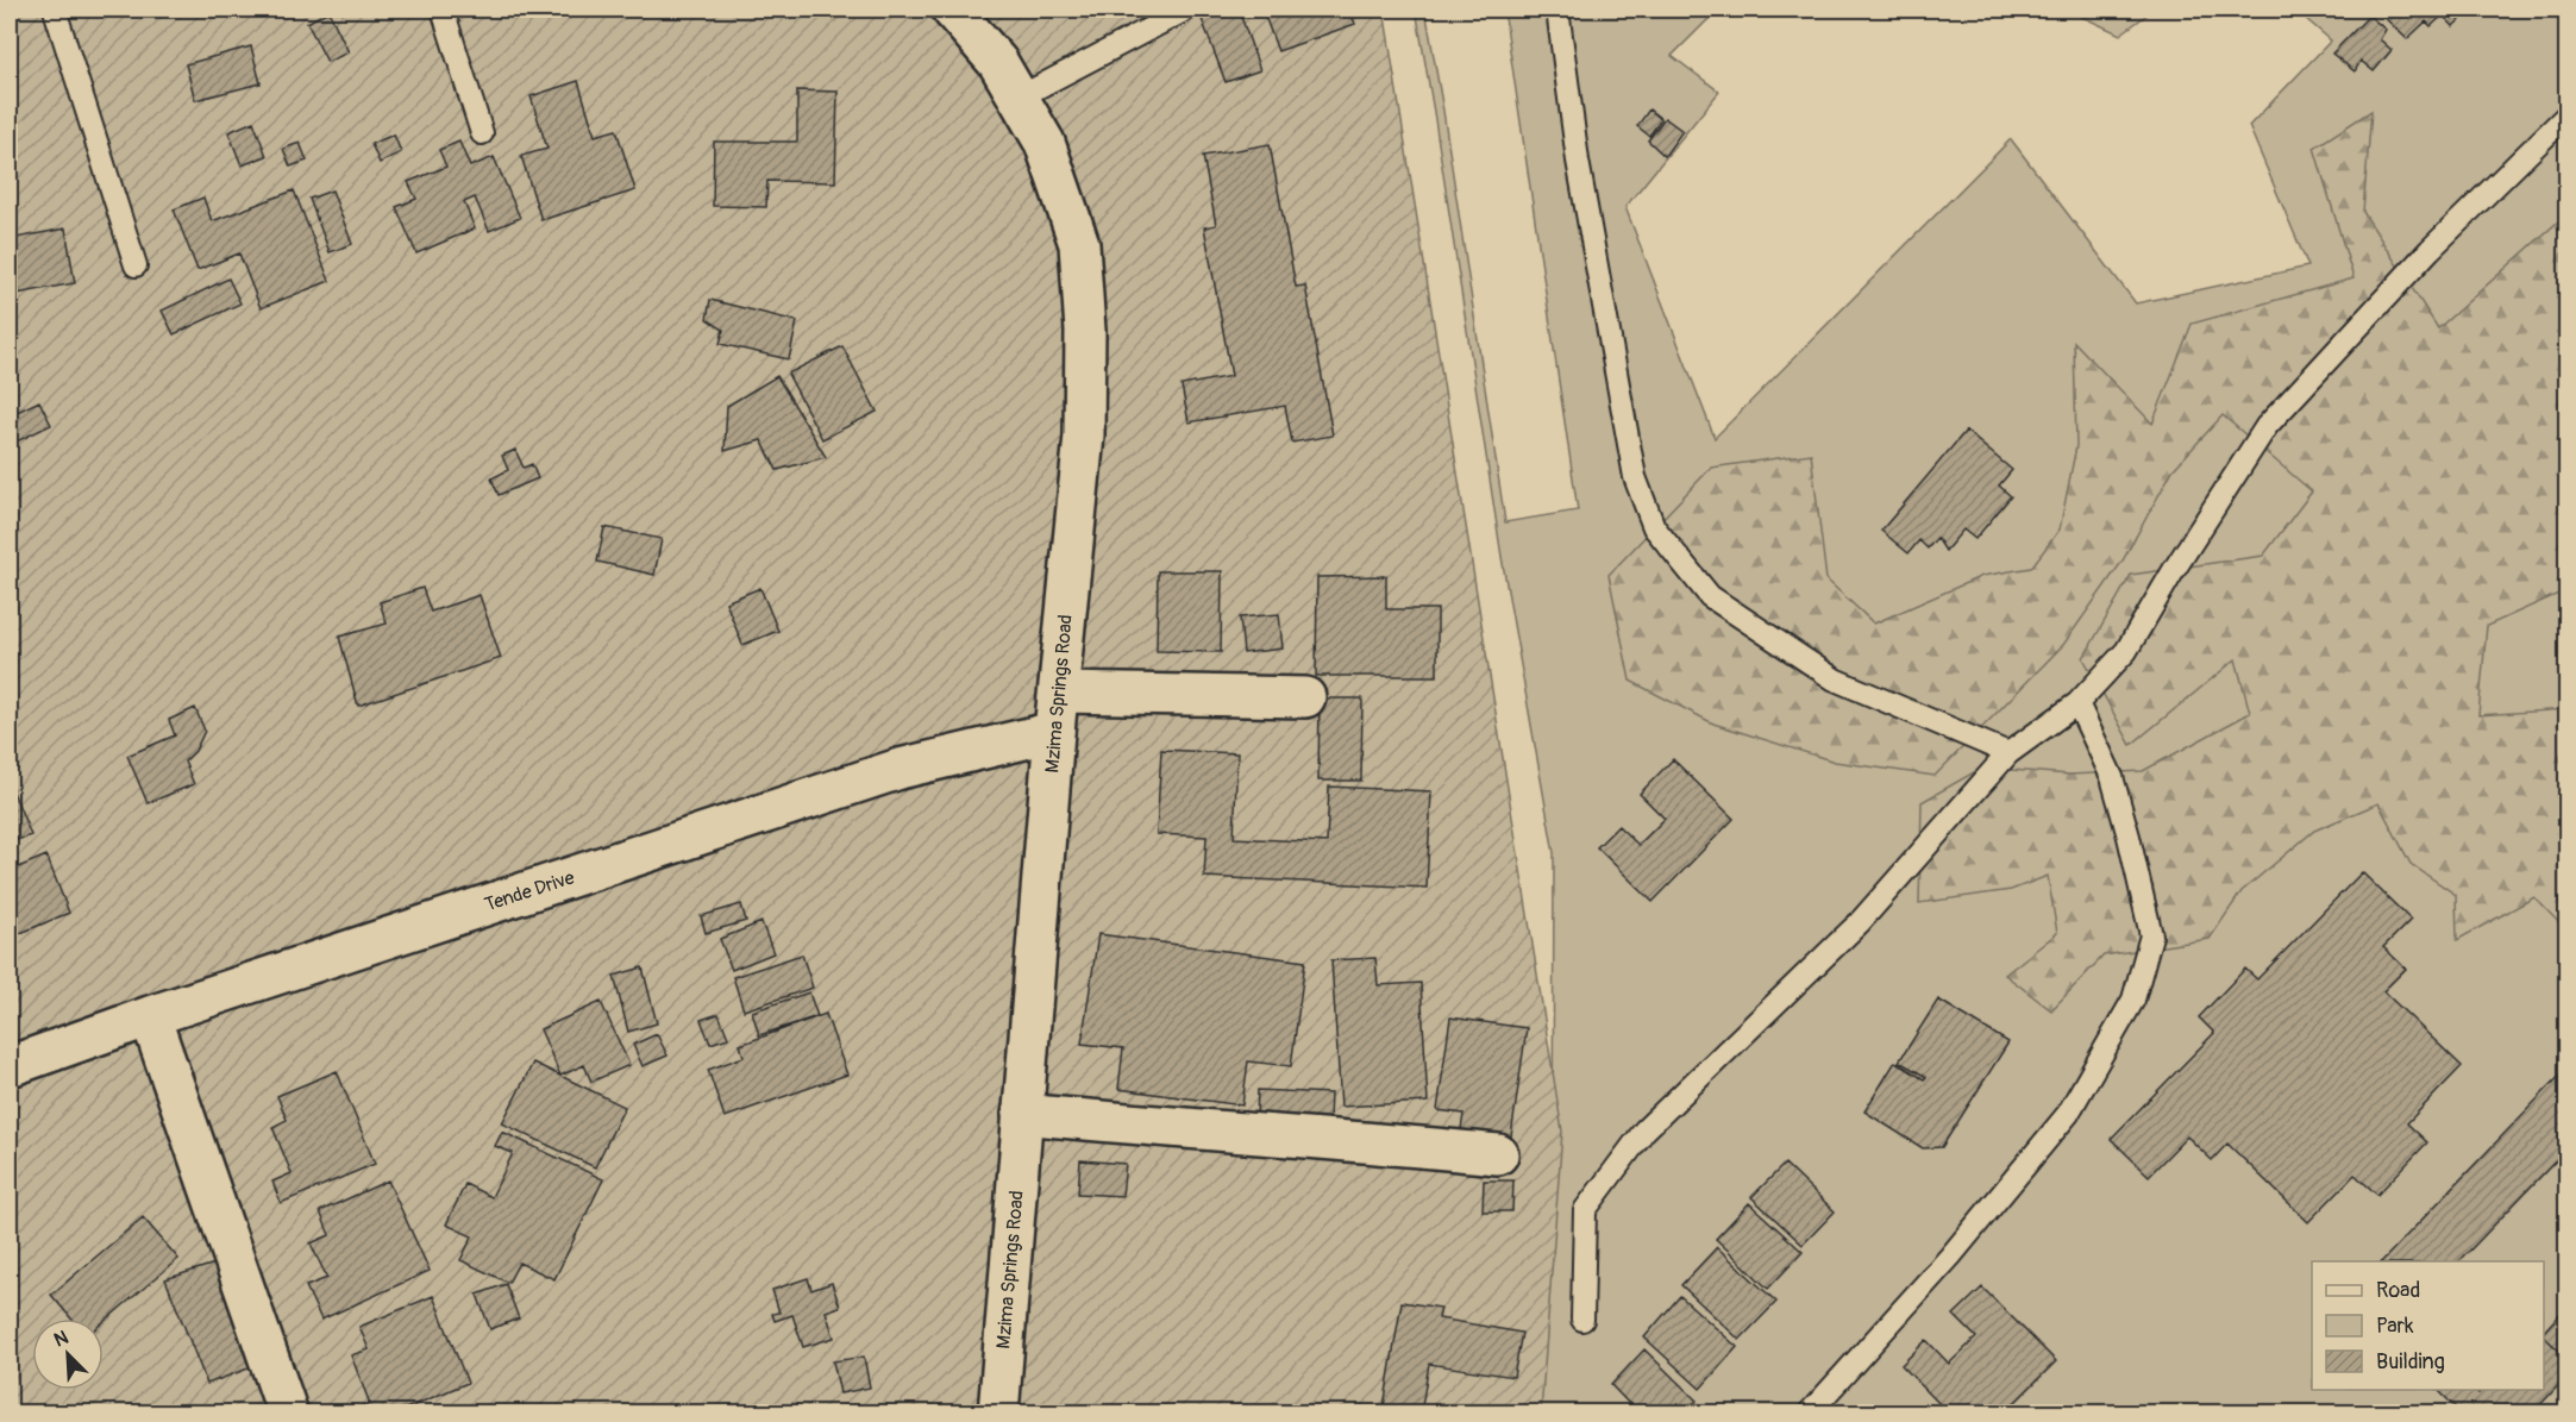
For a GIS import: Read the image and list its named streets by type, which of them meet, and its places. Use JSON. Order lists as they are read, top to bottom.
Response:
{
  "streets": {
    "street": ["Mzima Springs Road", "Tende Drive"]
  },
  "crossings": [
    ["Mzima Springs Road", "Tende Drive"]
  ],
  "legend": ["Road", "Park", "Building"],
  "north": "top left"
}
